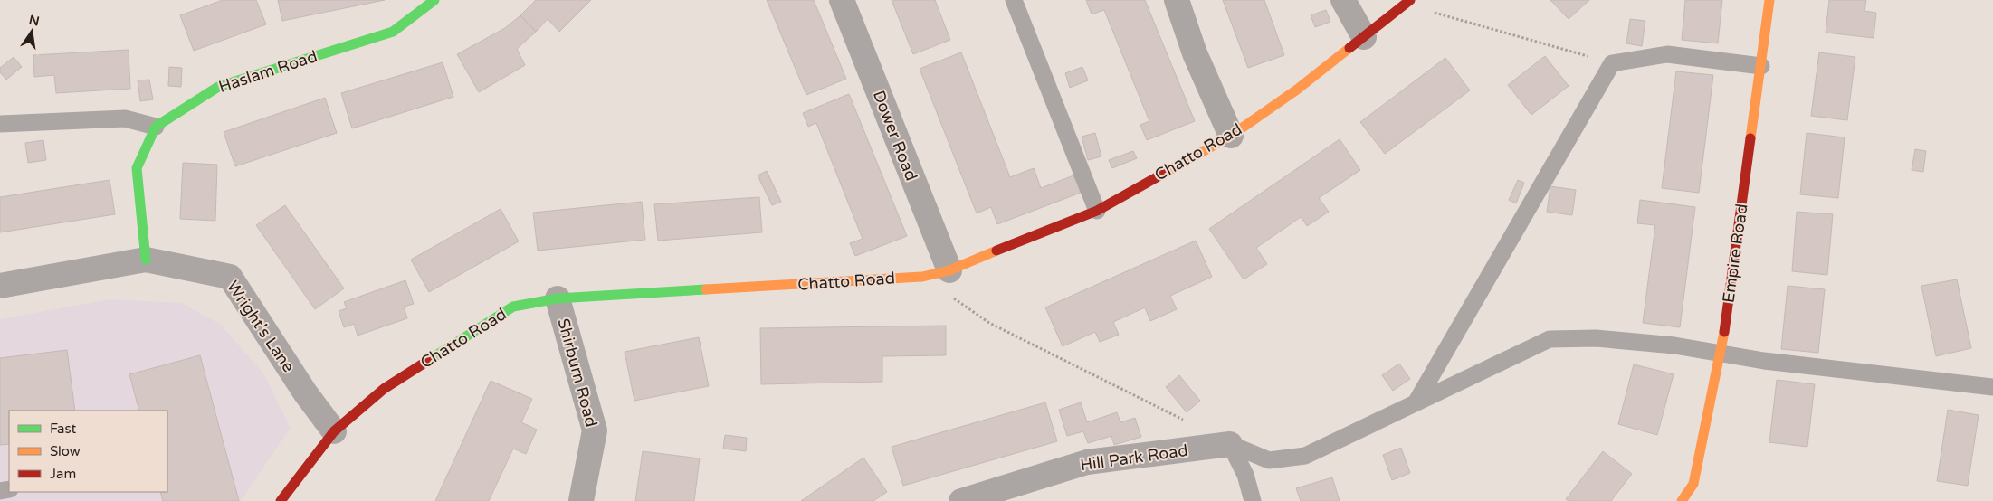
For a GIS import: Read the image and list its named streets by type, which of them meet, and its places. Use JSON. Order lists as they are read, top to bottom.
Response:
{
  "streets": {
    "street": [
      "Haslam Road",
      "Dower Road",
      "Chatto Road",
      "Empire Road",
      "Wright's Lane",
      "Shirburn Road",
      "Hill Park Road"
    ]
  },
  "crossings": [
    ["Dower Road", "Chatto Road"],
    ["Chatto Road", "Wright's Lane"],
    ["Chatto Road", "Shirburn Road"]
  ],
  "legend": ["Fast", "Slow", "Jam"],
  "north": "top"
}
